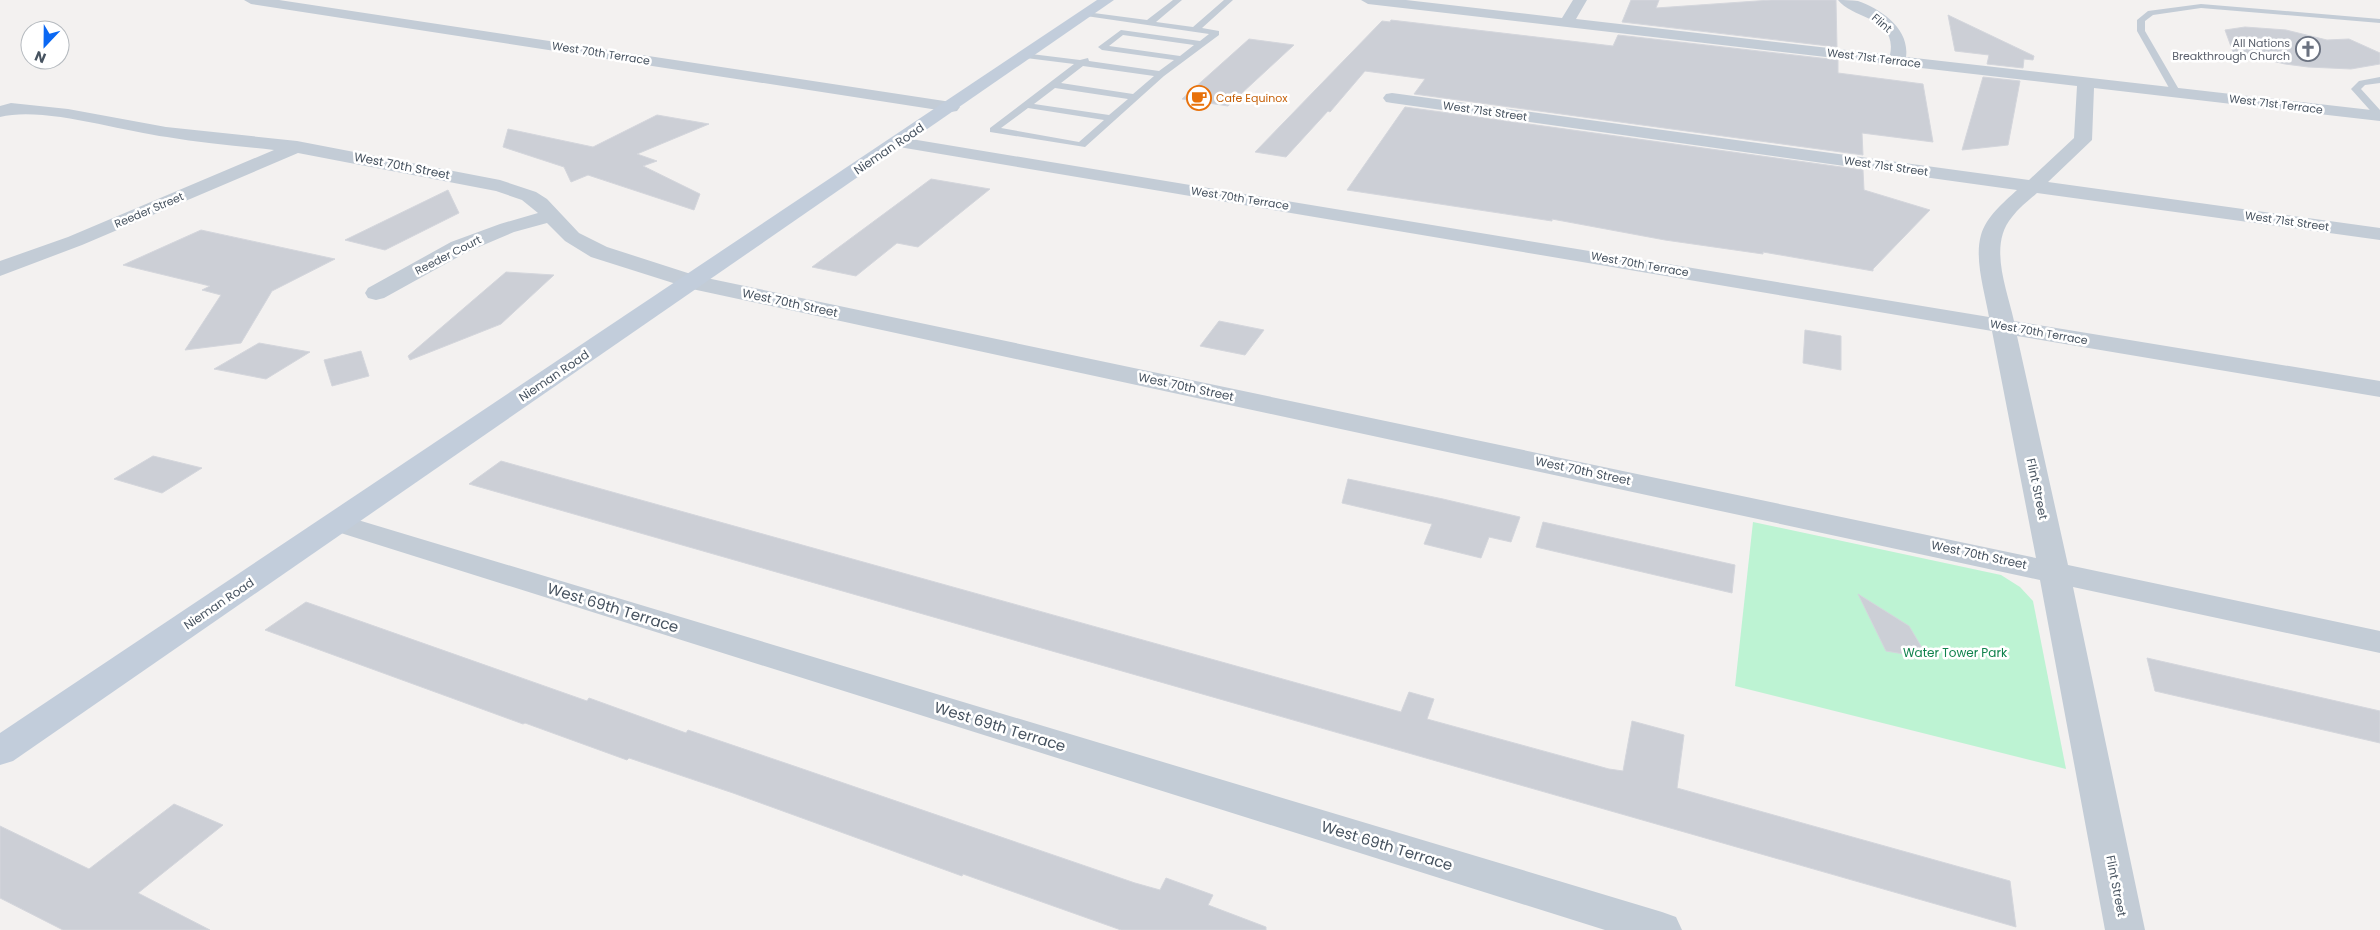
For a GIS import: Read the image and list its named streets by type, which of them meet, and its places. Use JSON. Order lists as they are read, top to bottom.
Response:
{
  "streets": {
    "main road": ["Nieman Road"],
    "street": [
      "Flint",
      "West 70th Terrace",
      "West 71st Terrace",
      "West 71st Street",
      "West 70th Street",
      "Reeder Street",
      "Reeder Court",
      "Flint Street",
      "West 69th Terrace"
    ]
  },
  "crossings": [
    ["Flint", "West 71st Terrace"],
    ["West 70th Terrace", "Nieman Road"],
    ["West 70th Terrace", "Flint Street"],
    ["West 71st Terrace", "Flint Street"],
    ["West 71st Street", "Flint Street"],
    ["Nieman Road", "West 70th Street"],
    ["Nieman Road", "West 69th Terrace"],
    ["West 70th Street", "Reeder Street"],
    ["West 70th Street", "Reeder Court"],
    ["West 70th Street", "Flint Street"]
  ],
  "parks": ["Water Tower Park"],
  "places": {
    "church": ["All Nations Breakthrough Church"],
    "cafe": ["Cafe Equinox"]
  },
  "north": "bottom"
}
